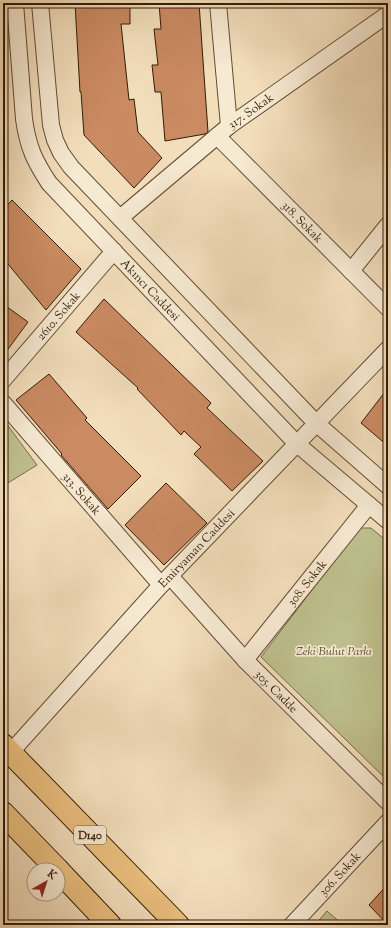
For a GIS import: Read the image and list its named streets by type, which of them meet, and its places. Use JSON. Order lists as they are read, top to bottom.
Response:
{
  "streets": {
    "highway": ["D140"],
    "street": [
      "317. Sokak",
      "318. Sokak",
      "Akıncı Caddesi",
      "2610. Sokak",
      "313. Sokak",
      "Emiryaman Caddesi",
      "308. Sokak",
      "305. Cadde",
      "306. Sokak"
    ]
  },
  "crossings": [
    ["317. Sokak", "318. Sokak"],
    ["Akıncı Caddesi", "2610. Sokak"],
    ["Akıncı Caddesi", "Emiryaman Caddesi"],
    ["Akıncı Caddesi", "308. Sokak"],
    ["313. Sokak", "Emiryaman Caddesi"],
    ["313. Sokak", "305. Cadde"],
    ["Emiryaman Caddesi", "305. Cadde"],
    ["Emiryaman Caddesi", "D140"],
    ["308. Sokak", "305. Cadde"]
  ],
  "parks": ["Zeki Bulut Parkı"],
  "north": "top right"
}
